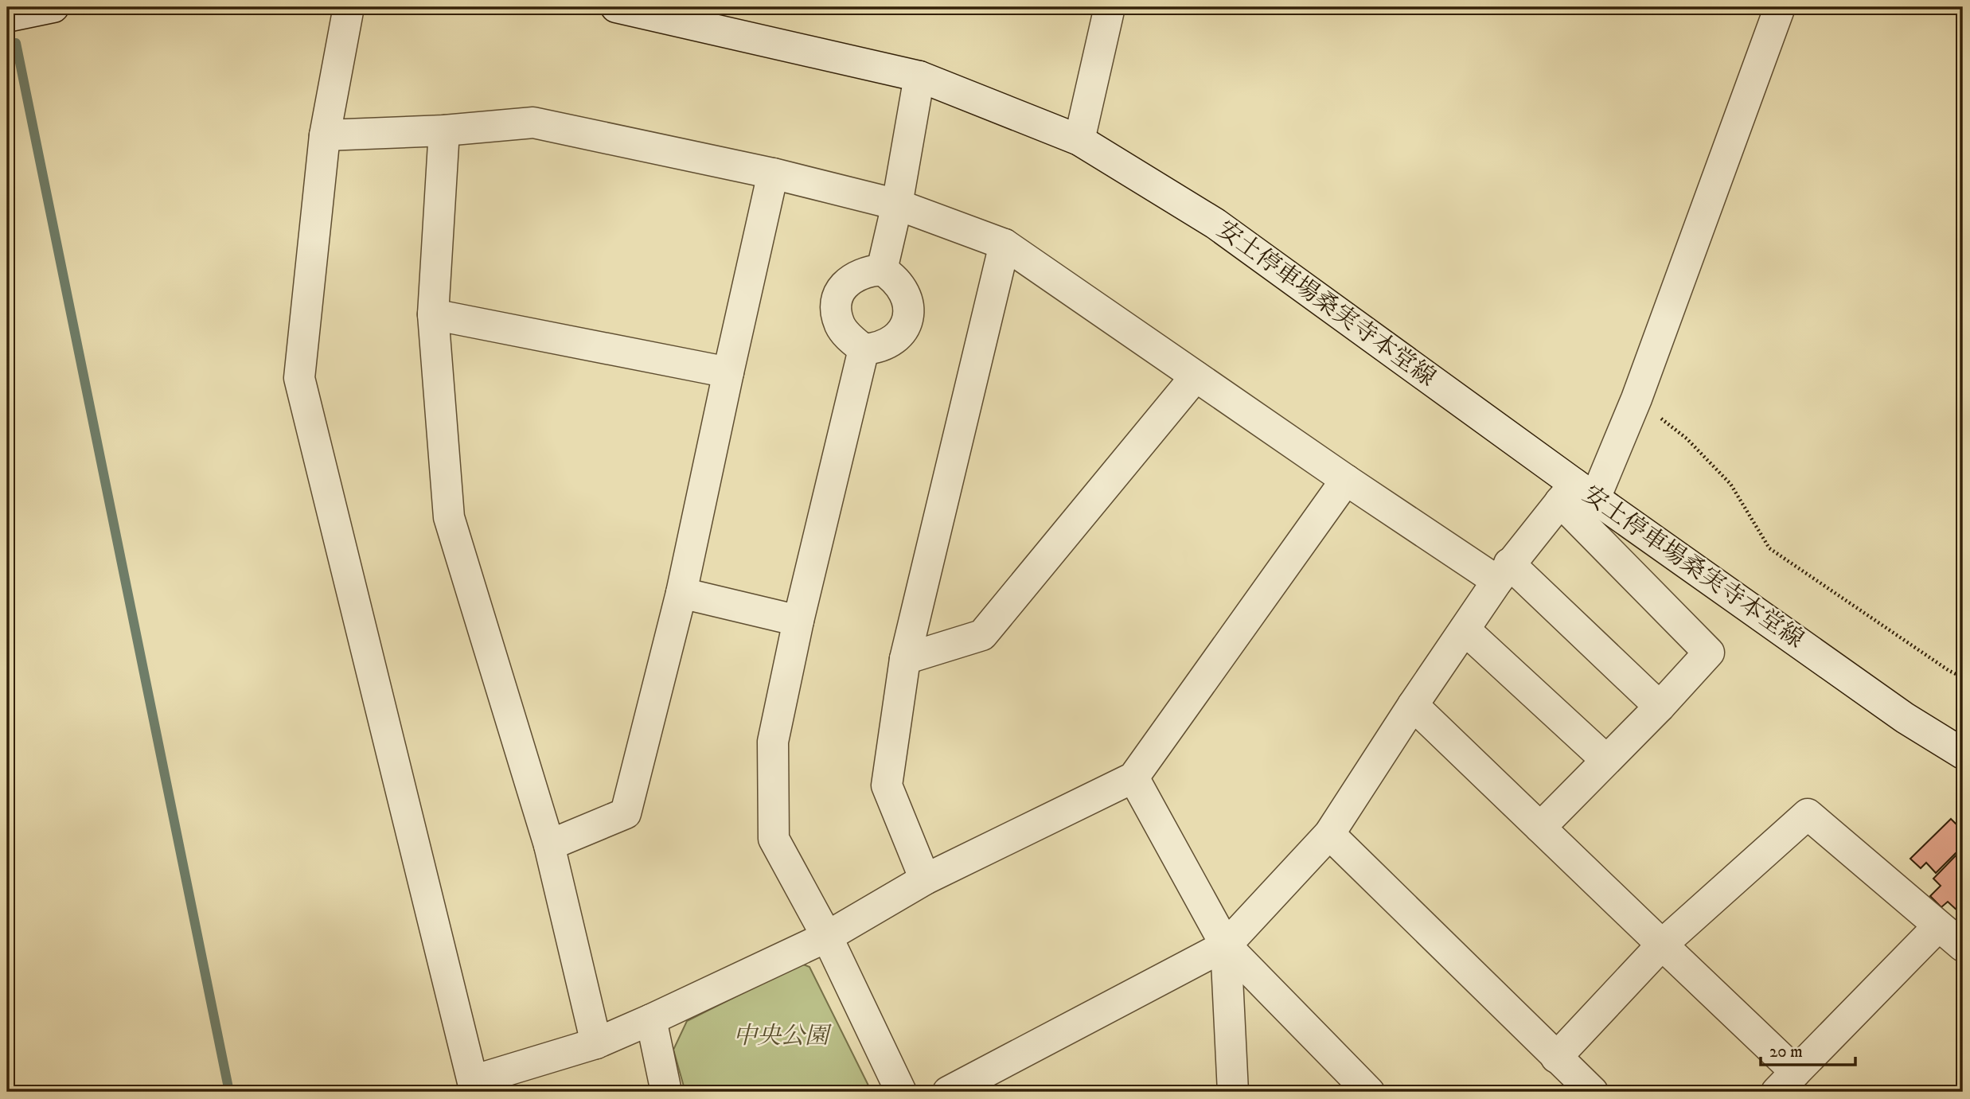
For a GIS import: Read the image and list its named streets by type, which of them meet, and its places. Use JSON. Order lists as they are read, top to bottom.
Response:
{
  "streets": {
    "street": ["安土停車場桑実寺本堂線"]
  },
  "parks": ["中央公園"],
  "scale_bar": "20 m"
}
